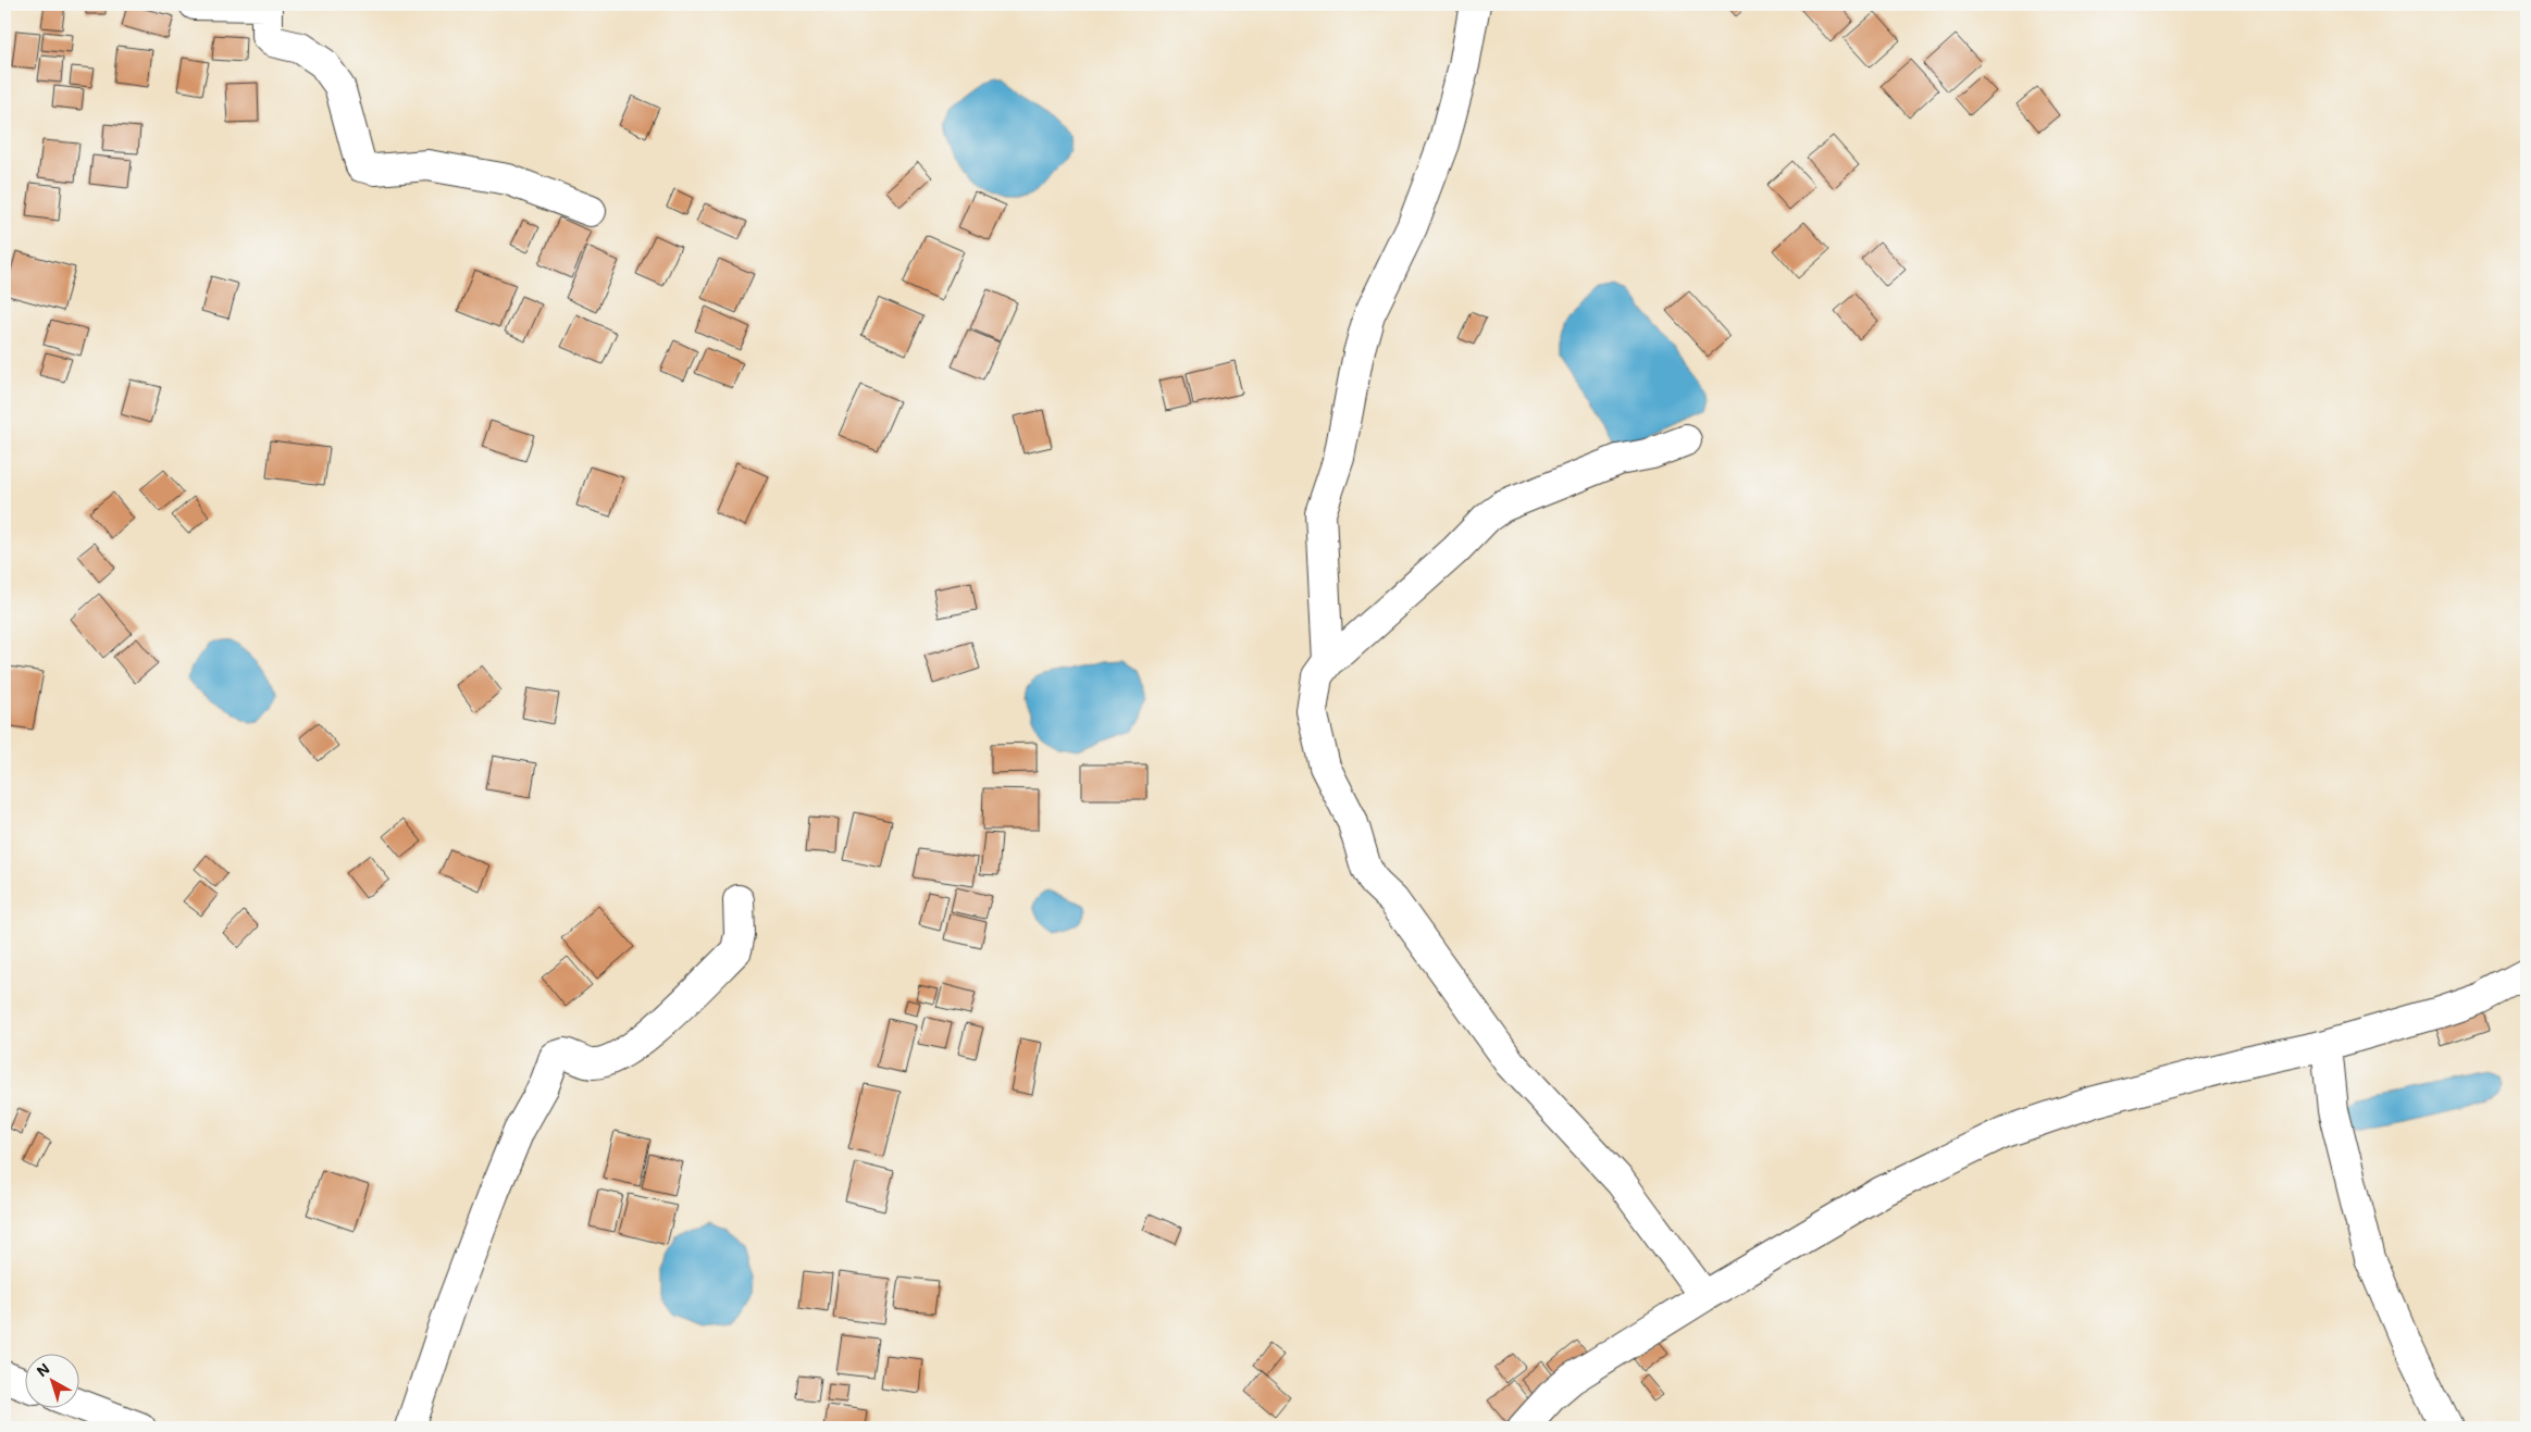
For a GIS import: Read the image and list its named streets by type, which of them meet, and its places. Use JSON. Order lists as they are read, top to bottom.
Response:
{
  "north": "top left"
}
